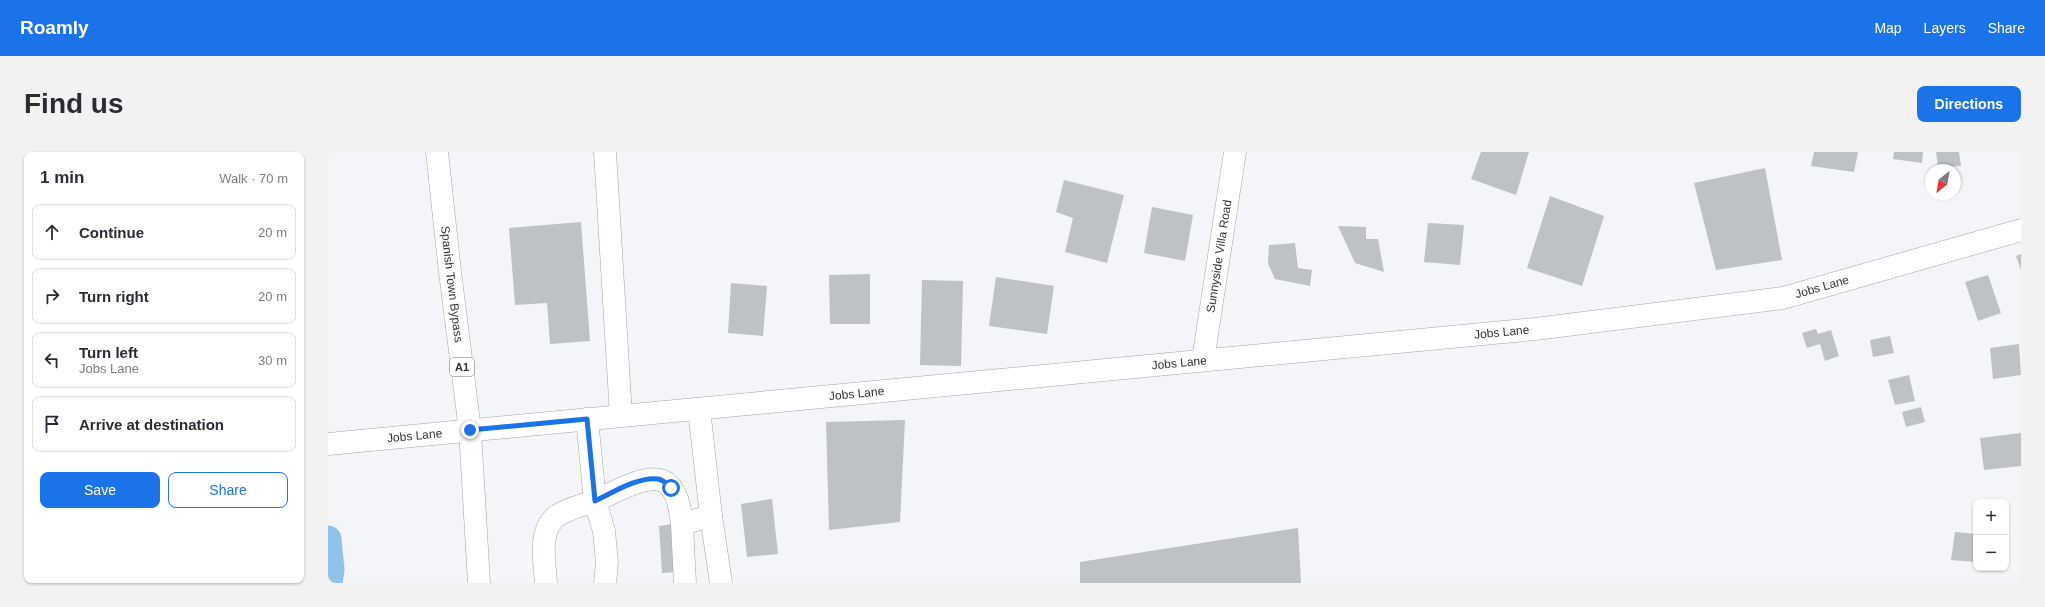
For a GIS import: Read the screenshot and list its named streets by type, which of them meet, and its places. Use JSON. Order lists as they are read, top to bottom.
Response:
{
  "streets": {
    "street": [
      "Sunnyside Villa Road",
      "Spanish Town Bypass",
      "Jobs Lane",
      "A1"
    ]
  },
  "crossings": [
    ["Sunnyside Villa Road", "Jobs Lane"],
    ["Spanish Town Bypass", "Jobs Lane"]
  ],
  "north": "bottom left",
  "page": {
    "header": "Roamly",
    "nav": ["Map", "Layers", "Share"],
    "buttons": [
      "Directions",
      ["Save", "Share"]
    ],
    "title": "Find us",
    "heading": ["1 min", "Walk · 70 m"],
    "list": [
      ["Continue", "20 m"],
      ["Turn right", "20 m"],
      ["Turn left", "Jobs Lane", "30 m"],
      "Arrive at destination"
    ],
    "map_buttons": ["+", "−"]
  }
}
